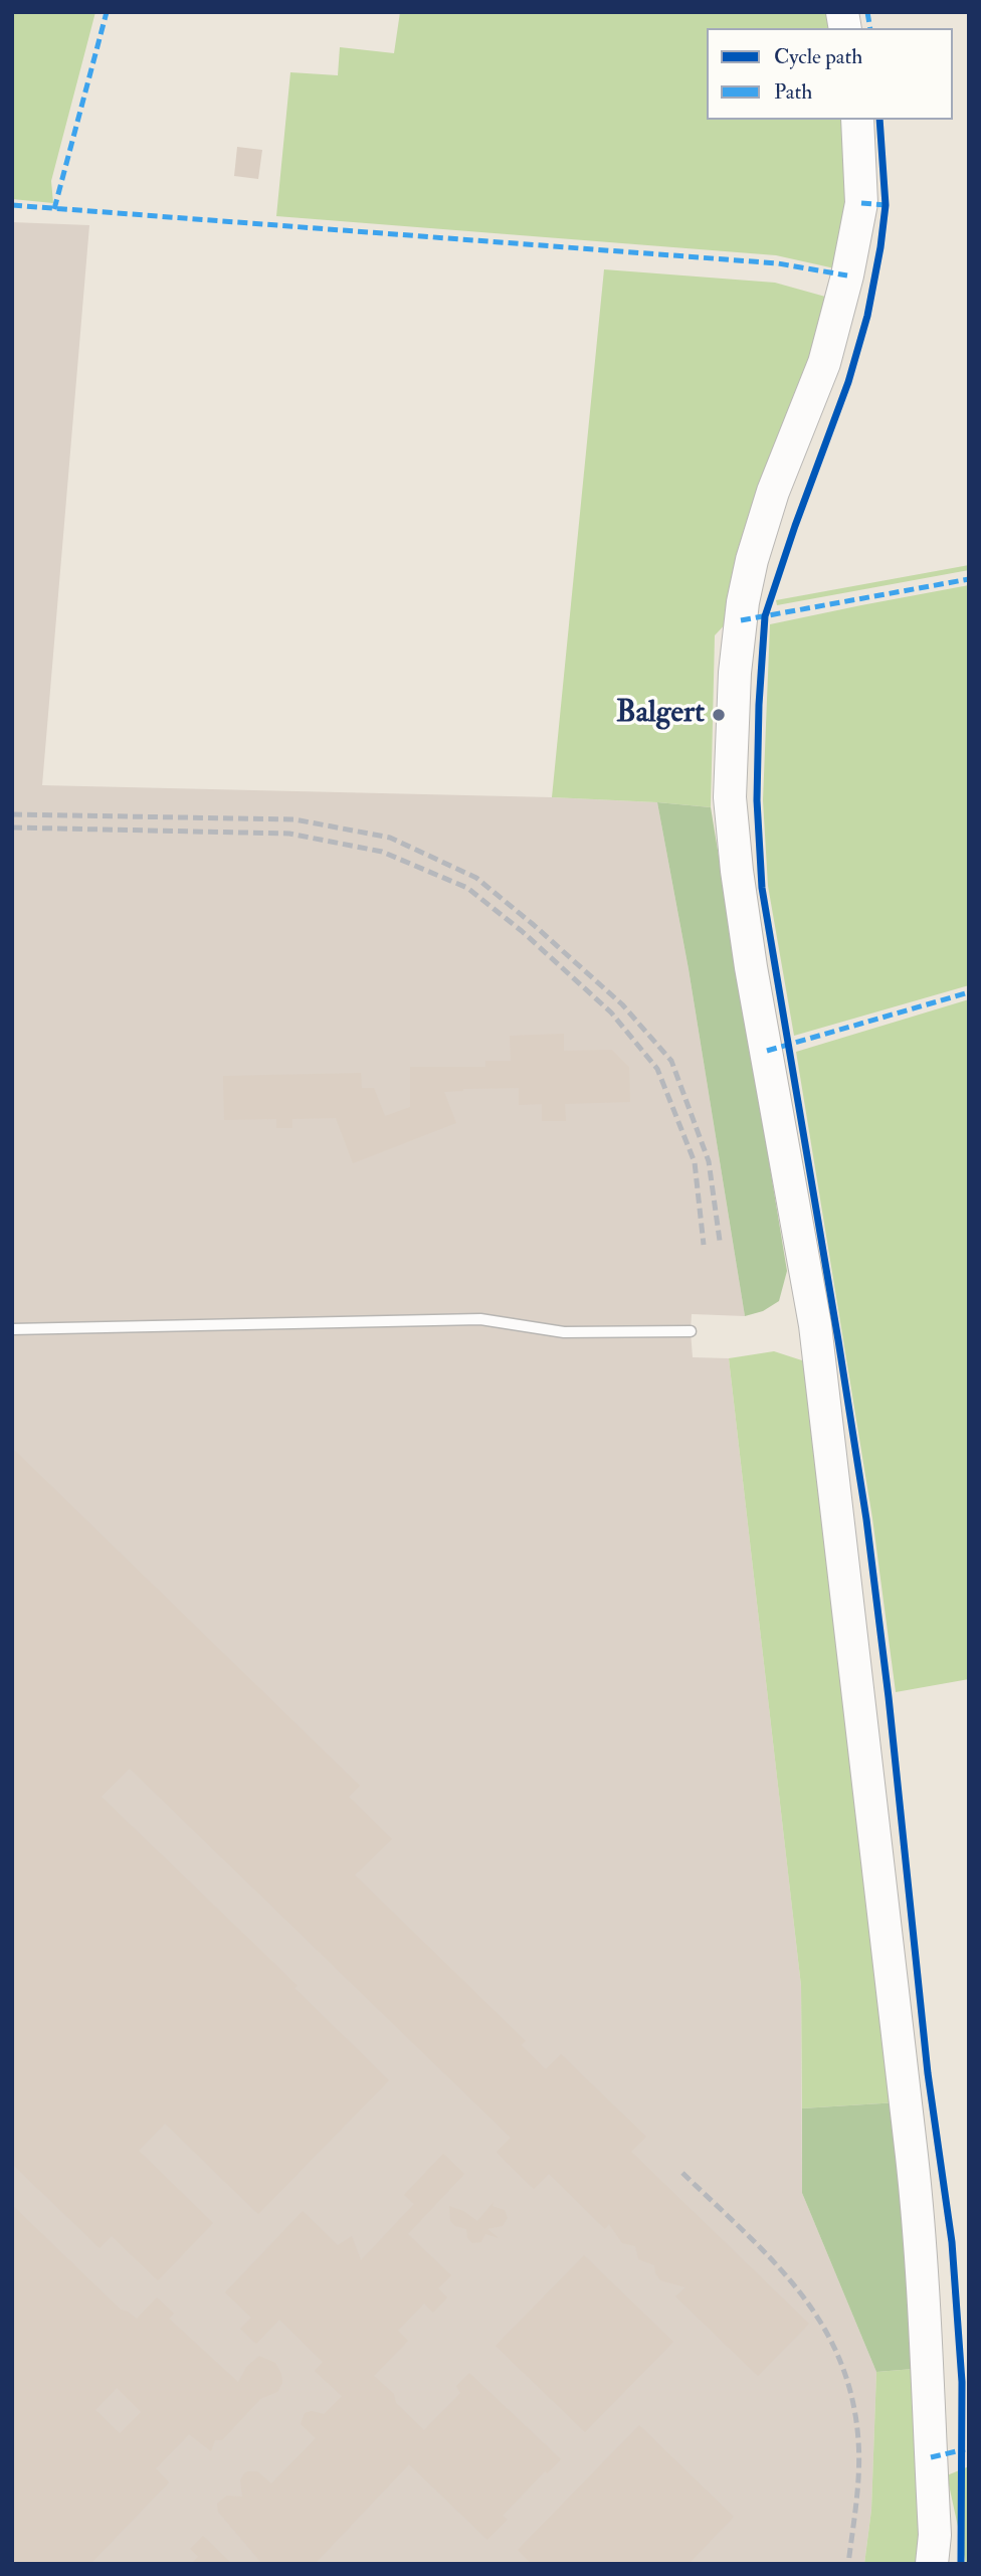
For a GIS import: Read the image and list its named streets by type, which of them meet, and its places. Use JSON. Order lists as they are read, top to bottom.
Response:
{
  "places": ["Balgert"],
  "legend": ["Cycle path", "Path"]
}
